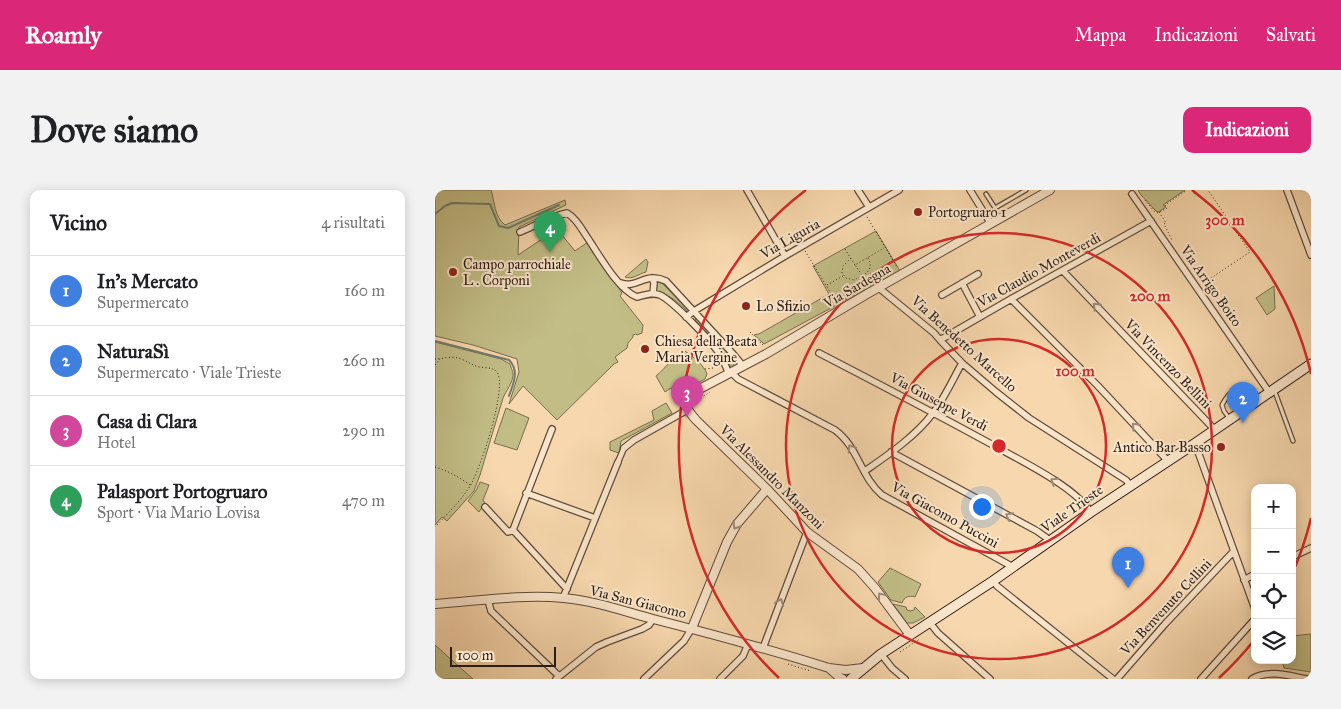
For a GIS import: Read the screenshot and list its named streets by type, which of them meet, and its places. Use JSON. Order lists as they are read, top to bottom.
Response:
{
  "streets": {
    "main road": ["Viale Trieste"],
    "street": [
      "Via Liguria",
      "Via Claudio Monteverdi",
      "Via Sardegna",
      "Via Arrigo Boito",
      "Via Benedetto Marcello",
      "Via Vincenzo Bellini",
      "Via Giuseppe Verdi",
      "Via Alessandro Manzoni",
      "Via Giacomo Puccini",
      "Via San Giacomo",
      "Via Benvenuto Cellini"
    ]
  },
  "crossings": [
    ["Via Claudio Monteverdi", "Via Arrigo Boito"],
    ["Via Claudio Monteverdi", "Via Benedetto Marcello"],
    ["Via Claudio Monteverdi", "Via Vincenzo Bellini"],
    ["Via Sardegna", "Via Benedetto Marcello"],
    ["Via Sardegna", "Via Alessandro Manzoni"],
    ["Via Sardegna", "Via Giacomo Puccini"],
    ["Via Arrigo Boito", "Viale Trieste"],
    ["Via Benedetto Marcello", "Viale Trieste"],
    ["Via Vincenzo Bellini", "Viale Trieste"],
    ["Via Giuseppe Verdi", "Viale Trieste"],
    ["Via Alessandro Manzoni", "Viale Trieste"],
    ["Viale Trieste", "Via Giacomo Puccini"],
    ["Viale Trieste", "Via San Giacomo"]
  ],
  "one_way": [
    "Via Vincenzo Bellini",
    "Via Giuseppe Verdi",
    "Via Alessandro Manzoni",
    "Via Giacomo Puccini"
  ],
  "places": [
    "Portogruaro 1",
    "Campo parrochiale L . Corponi",
    "Lo Sfizio",
    "Chiesa della Beata Maria Vergine",
    "Antico Bar Basso"
  ],
  "scale_bar": "100 m",
  "page": {
    "header": "Roamly",
    "nav": ["Mappa", "Indicazioni", "Salvati"],
    "buttons": "Indicazioni",
    "title": "Dove siamo",
    "heading": ["Vicino", "4 risultati"],
    "pins": [
      "4",
      "3",
      "2",
      "1"
    ],
    "list": [
      {
        "mark": "1",
        "name": "In's Mercato",
        "note": "Supermercato",
        "value": "160 m"
      },
      {
        "mark": "2",
        "name": "NaturaSì",
        "note": "Supermercato · Viale Trieste",
        "value": "260 m"
      },
      {
        "mark": "3",
        "name": "Casa di Clara",
        "note": "Hotel",
        "value": "290 m"
      },
      {
        "mark": "4",
        "name": "Palasport Portogruaro",
        "note": "Sport · Via Mario Lovisa",
        "value": "470 m"
      }
    ],
    "map_buttons": ["+", "−"],
    "scale": "100 m"
  },
  "rings": ["300 m", "200 m", "100 m"]
}
